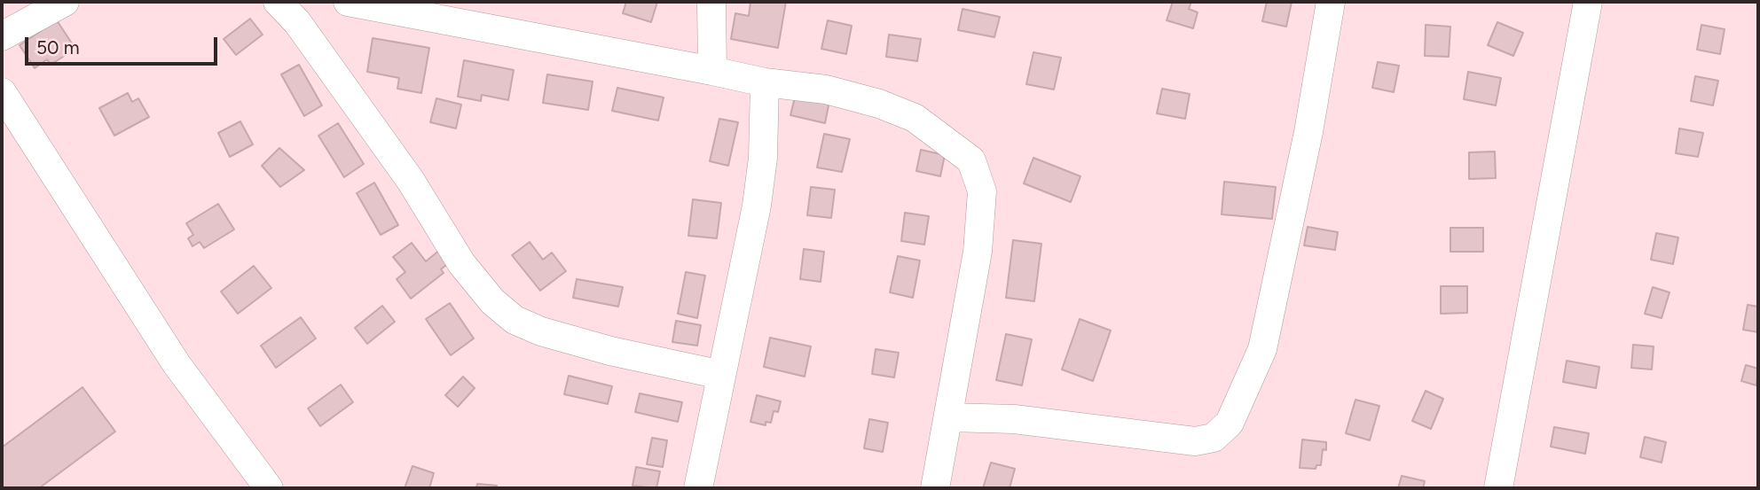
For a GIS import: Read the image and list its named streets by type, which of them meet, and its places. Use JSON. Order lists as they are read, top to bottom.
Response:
{
  "scale_bar": "50 m"
}
